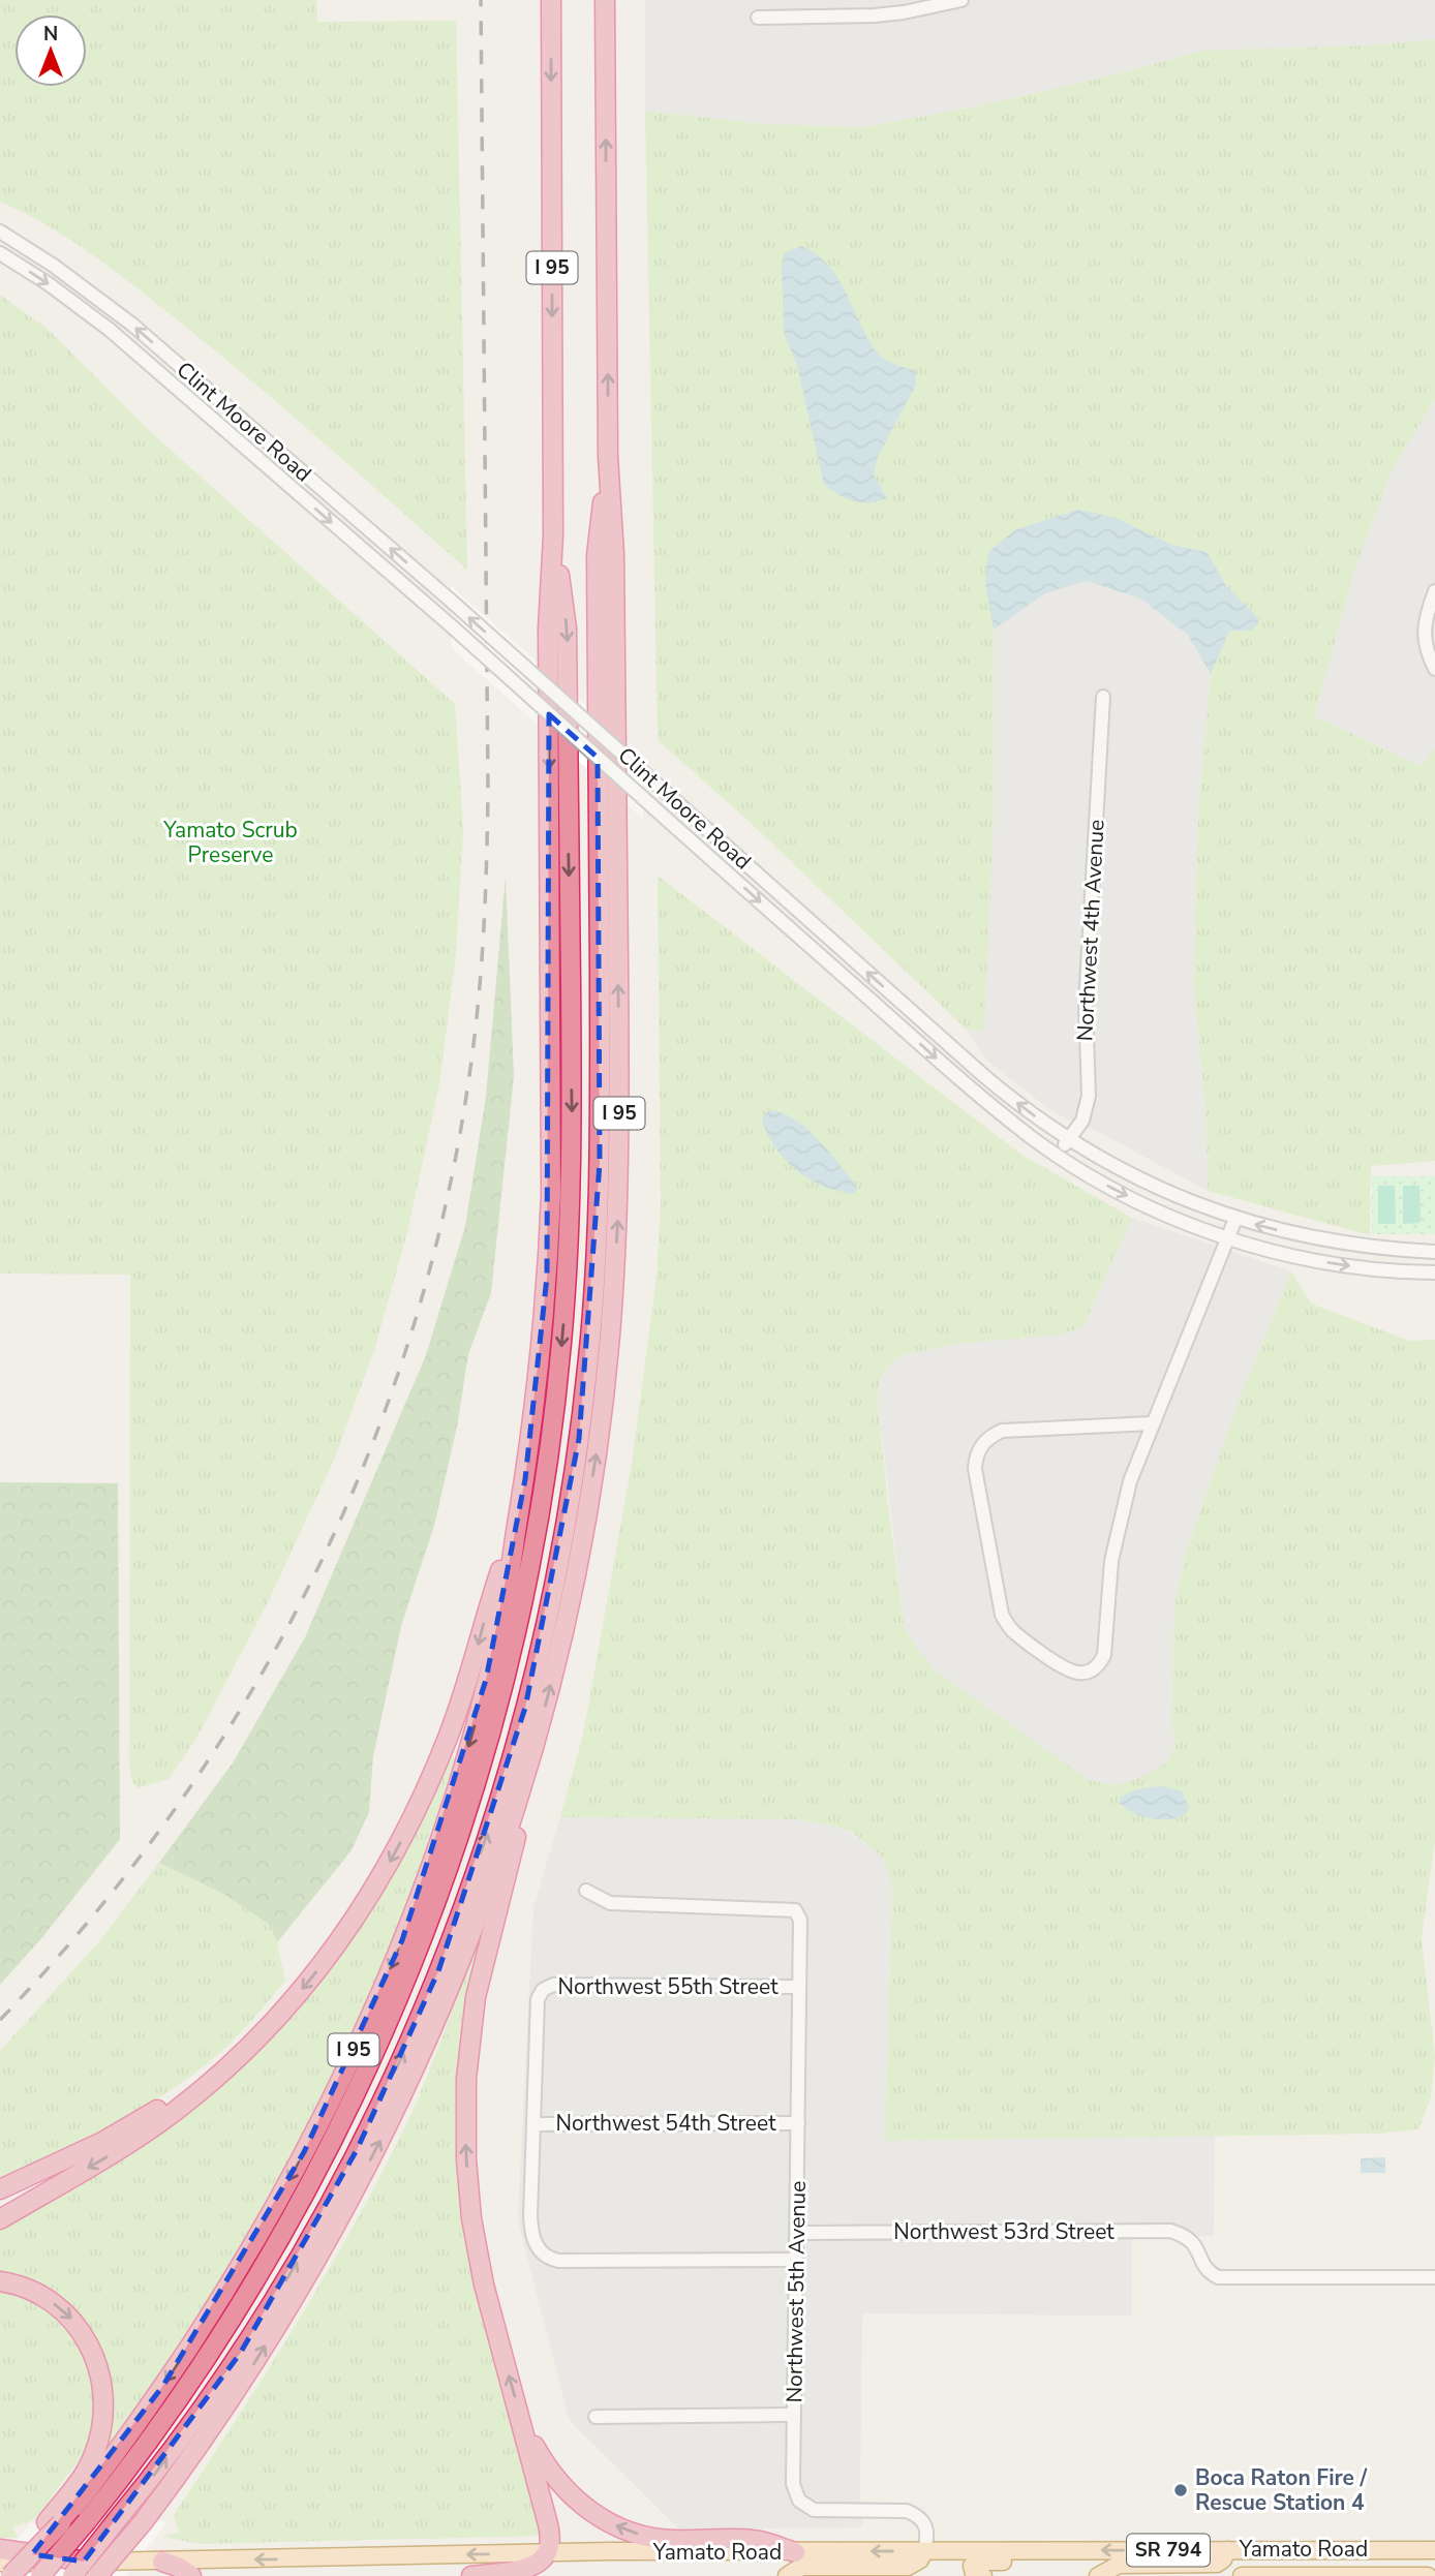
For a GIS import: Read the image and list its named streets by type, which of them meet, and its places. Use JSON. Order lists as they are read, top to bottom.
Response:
{
  "streets": {
    "highway": ["I 95"],
    "main road": ["Yamato Road", "SR 794"],
    "street": [
      "Clint Moore Road",
      "Northwest 4th Avenue",
      "Northwest 55th Street",
      "Northwest 54th Street",
      "Northwest 53rd Street",
      "Northwest 5th Avenue"
    ]
  },
  "crossings": [
    ["I 95", "Yamato Road"],
    ["Clint Moore Road", "Northwest 4th Avenue"],
    ["Northwest 55th Street", "Northwest 54th Street"],
    ["Northwest 55th Street", "Northwest 5th Avenue"],
    ["Northwest 54th Street", "Northwest 5th Avenue"],
    ["Northwest 53rd Street", "Northwest 5th Avenue"],
    ["Northwest 5th Avenue", "Yamato Road"]
  ],
  "parks": ["Yamato Scrub Preserve"],
  "places": ["Boca Raton Fire / Rescue Station 4"],
  "north": "top"
}
